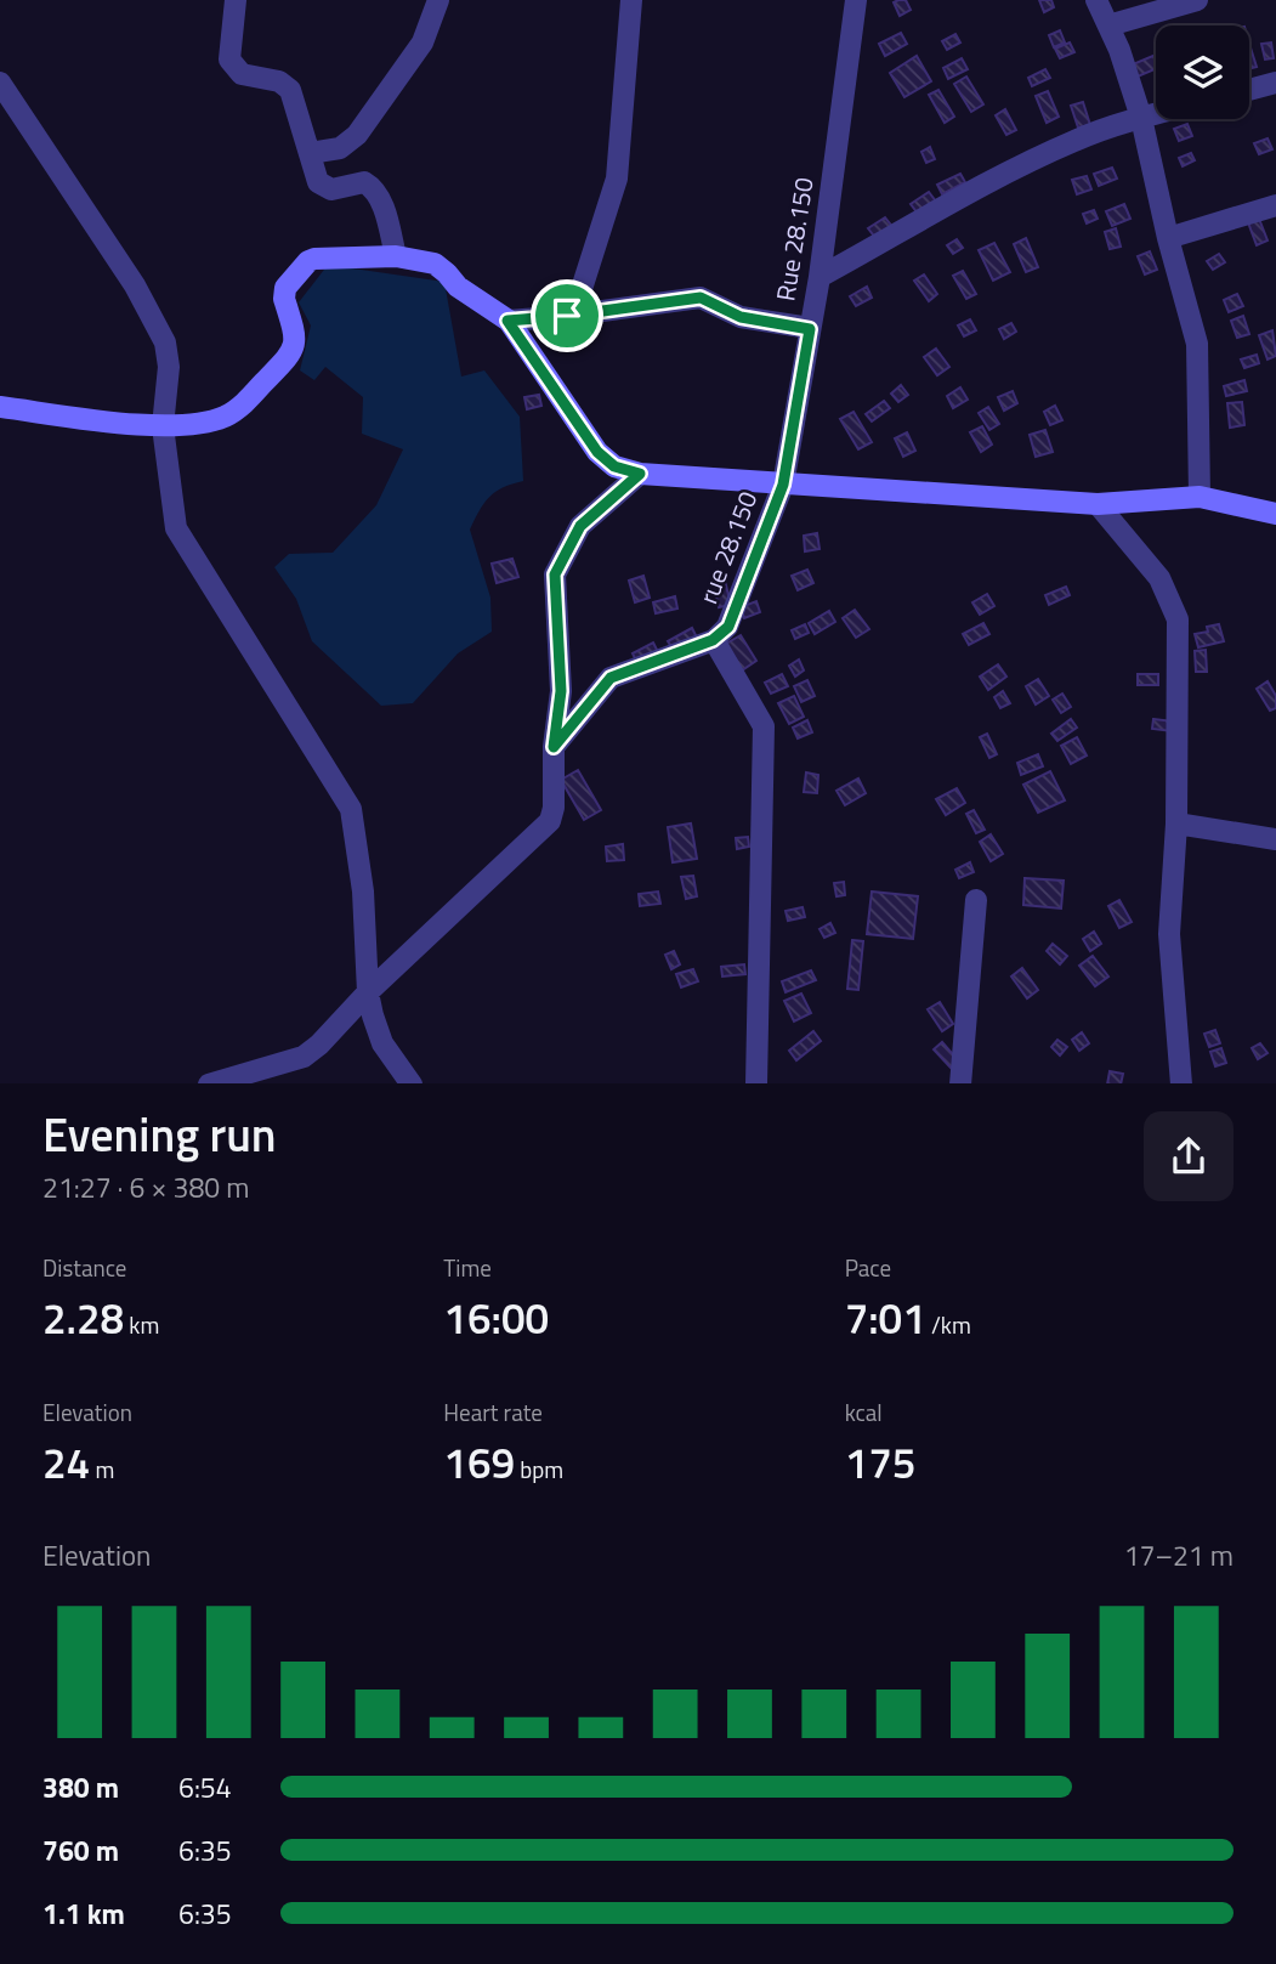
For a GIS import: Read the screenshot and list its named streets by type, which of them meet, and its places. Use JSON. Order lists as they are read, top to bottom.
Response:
{
  "streets": {
    "street": ["Rue 28.150", "rue 28.150"]
  },
  "crossings": [
    ["Rue 28.150", "rue 28.150"]
  ],
  "page": {
    "heading": ["Evening run", "21:27 · 6 × 380 m"],
    "stats": [
      ["Distance", "2.28 km"],
      ["Time", "16:00"],
      ["Pace", "7:01 /km"],
      ["Elevation", "24 m"],
      ["Heart rate", "169 bpm"],
      ["kcal", "175"]
    ],
    "chart": ["Elevation", "17–21 m"],
    "list": [
      {
        "name": "380 m",
        "note": "6:54"
      },
      {
        "name": "760 m",
        "note": "6:35"
      },
      {
        "name": "1.1 km",
        "note": "6:35"
      }
    ]
  }
}
